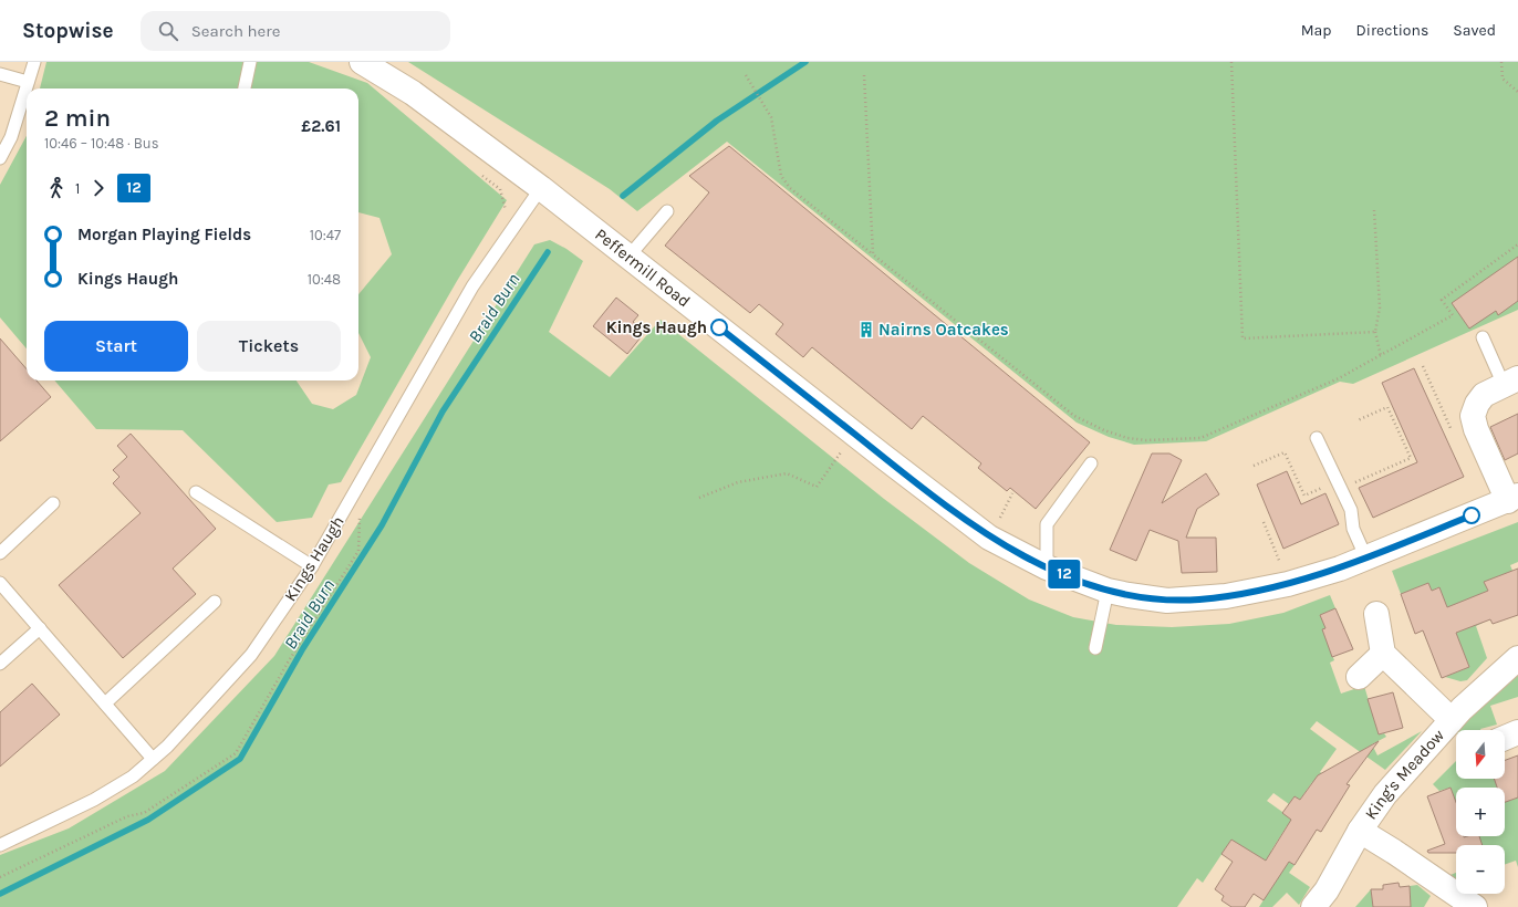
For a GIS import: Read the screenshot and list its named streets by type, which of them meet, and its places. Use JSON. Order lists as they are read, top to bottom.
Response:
{
  "streets": {
    "main road": ["Peffermill Road", "King's Meadow"],
    "lane": ["Kings Haugh"]
  },
  "crossings": [
    ["Peffermill Road", "Kings Haugh"]
  ],
  "water": ["Braid Burn"],
  "places": {
    "other": ["Kings Haugh"],
    "building": ["Nairns Oatcakes"]
  },
  "lines": ["bus line 12"],
  "north": "bottom",
  "page": {
    "header": "Stopwise",
    "search": "Search here",
    "nav": ["Map", "Directions", "Saved"],
    "on_map": "12",
    "heading": ["2 min", "10:46 – 10:48 · Bus", "£2.61"],
    "legs": ["1", "12"],
    "list": [
      {
        "name": "Morgan Playing Fields",
        "value": "10:47"
      },
      {
        "name": "Kings Haugh",
        "value": "10:48"
      }
    ],
    "buttons": ["Start", "Tickets"],
    "map_buttons": ["+", "−"]
  }
}
